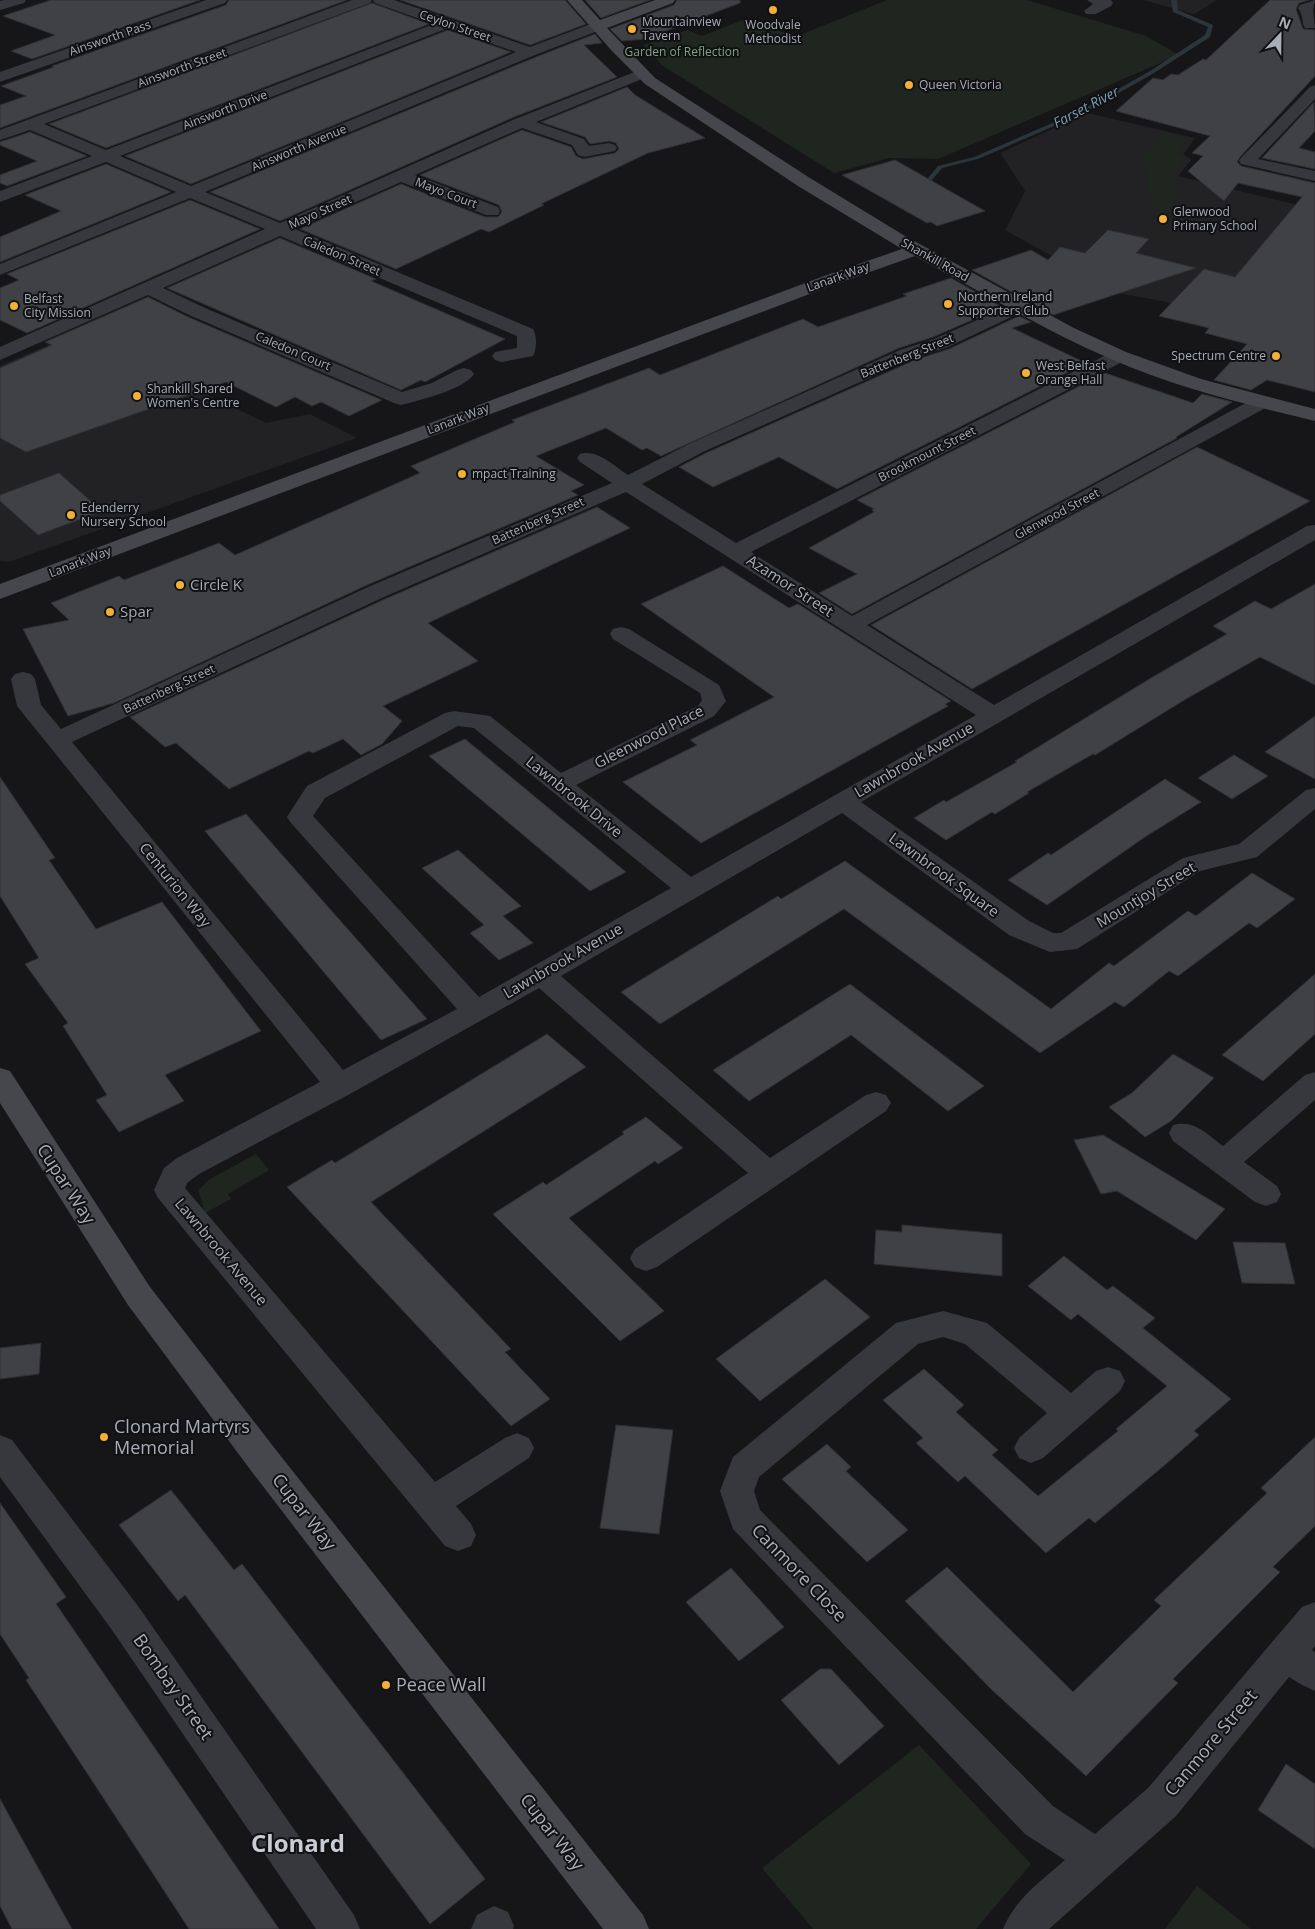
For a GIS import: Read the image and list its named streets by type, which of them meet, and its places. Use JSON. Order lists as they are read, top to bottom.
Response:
{
  "streets": {
    "street": [
      "Ceylon Street",
      "Ainsworth Pass",
      "Ainsworth Street",
      "Ainsworth Drive",
      "Ainsworth Avenue",
      "Mayo Court",
      "Mayo Street",
      "Caledon Street",
      "Shankill Road",
      "Lanark Way",
      "Caledon Court",
      "Battenberg Street",
      "Brookmount Street",
      "Glenwood Street",
      "Azamor Street",
      "Gleenwood Place",
      "Lawnbrook Avenue",
      "Lawnbrook Drive",
      "Lawnbrook Square",
      "Centurion Way",
      "Mountjoy Street",
      "Cupar Way",
      "Canmore Close",
      "Bombay Street",
      "Canmore Street"
    ]
  },
  "crossings": [
    ["Ceylon Street", "Ainsworth Drive"],
    ["Ceylon Street", "Ainsworth Avenue"],
    ["Ainsworth Street", "Caledon Street"],
    ["Ainsworth Drive", "Caledon Street"],
    ["Ainsworth Avenue", "Caledon Street"],
    ["Ainsworth Avenue", "Shankill Road"],
    ["Mayo Court", "Mayo Street"],
    ["Mayo Street", "Caledon Street"],
    ["Mayo Street", "Shankill Road"],
    ["Mayo Street", "Caledon Court"],
    ["Shankill Road", "Lanark Way"],
    ["Shankill Road", "Battenberg Street"],
    ["Shankill Road", "Brookmount Street"],
    ["Shankill Road", "Glenwood Street"],
    ["Battenberg Street", "Azamor Street"],
    ["Battenberg Street", "Centurion Way"],
    ["Brookmount Street", "Azamor Street"],
    ["Glenwood Street", "Azamor Street"],
    ["Azamor Street", "Lawnbrook Avenue"],
    ["Gleenwood Place", "Lawnbrook Drive"],
    ["Lawnbrook Avenue", "Lawnbrook Drive"],
    ["Lawnbrook Avenue", "Lawnbrook Square"],
    ["Lawnbrook Avenue", "Centurion Way"],
    ["Lawnbrook Square", "Mountjoy Street"],
    ["Canmore Close", "Canmore Street"]
  ],
  "districts": ["Clonard"],
  "water": ["Farset River"],
  "parks": ["Garden of Reflection"],
  "places": [
    "Woodvale Methodist",
    "Mountainview Tavern",
    "Queen Victoria",
    "Glenwood Primary School",
    "Northern Ireland Supporters Club",
    "Belfast City Mission",
    "Spectrum Centre",
    "West Belfast Orange Hall",
    "Shankill Shared Women's Centre",
    "mpact Training",
    "Edenderry Nursery School",
    "Circle K",
    "Spar",
    "Clonard Martyrs Memorial",
    "Peace Wall"
  ],
  "north": "top"
}
